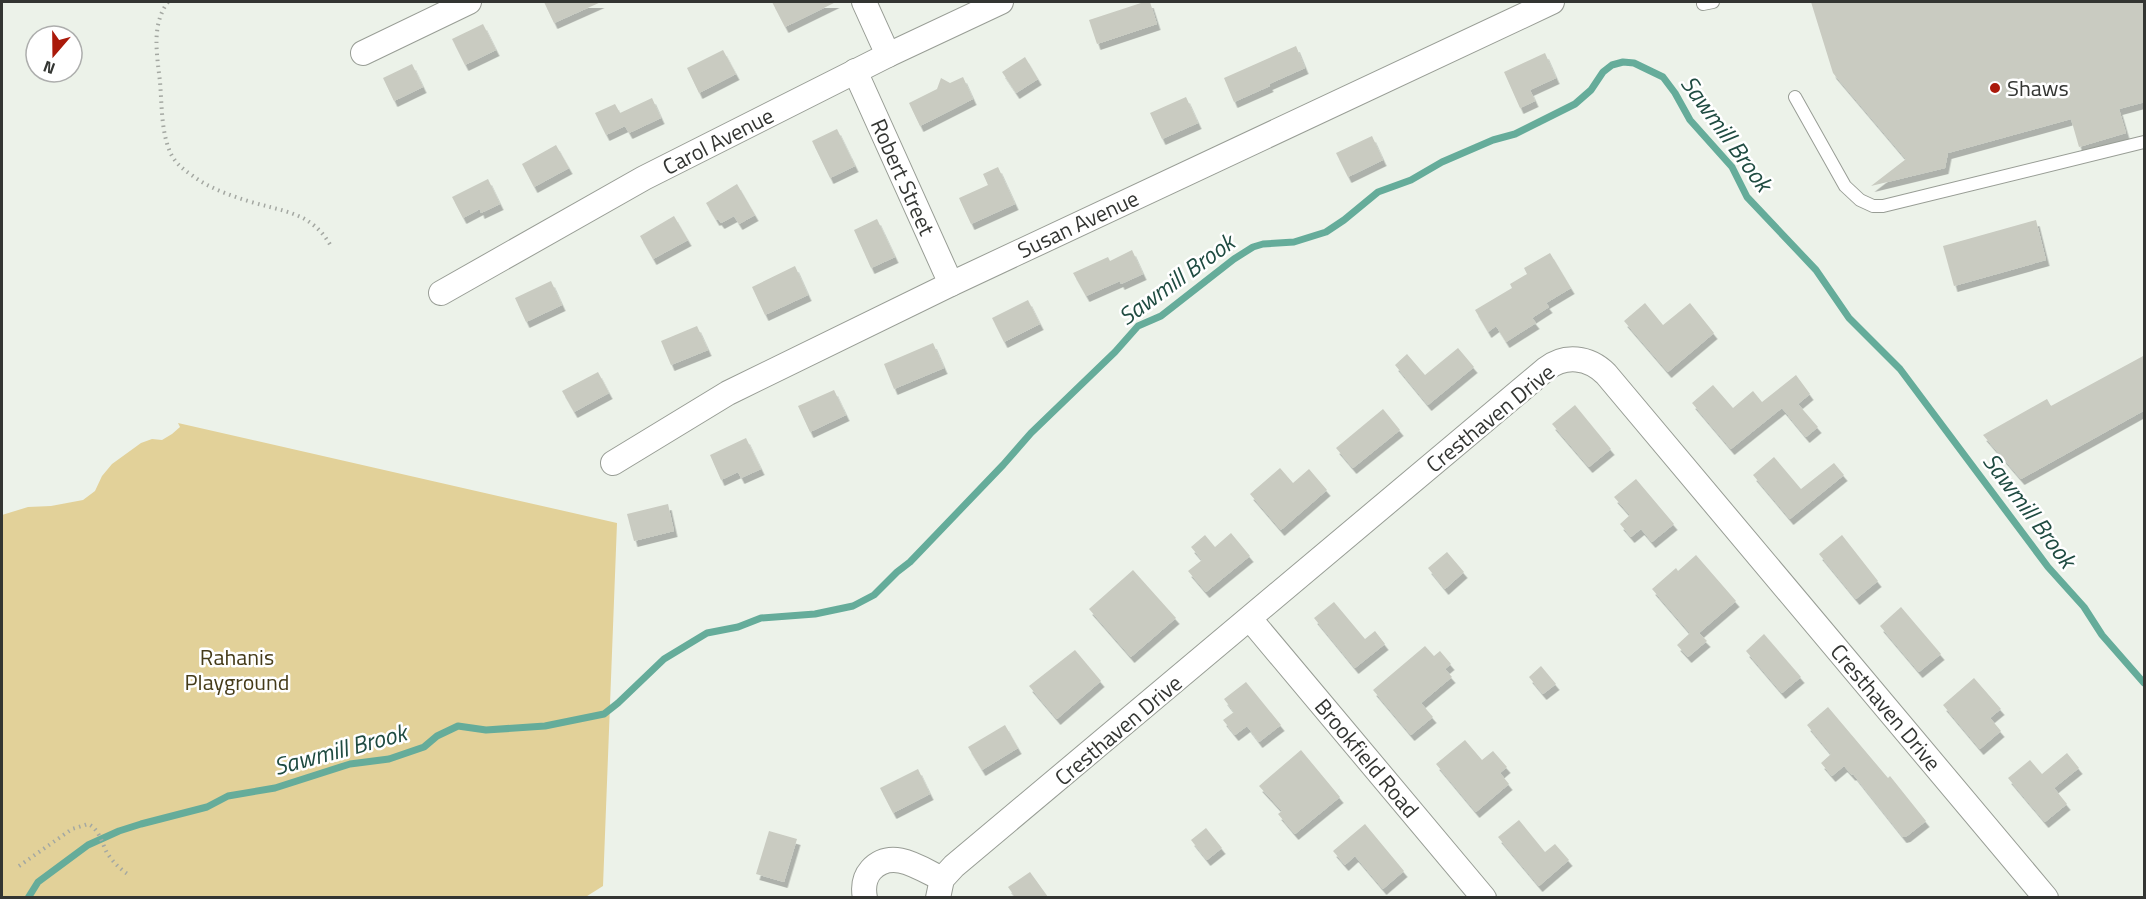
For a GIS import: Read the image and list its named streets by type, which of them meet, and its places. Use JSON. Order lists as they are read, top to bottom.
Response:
{
  "streets": {
    "street": [
      "Carol Avenue",
      "Robert Street",
      "Susan Avenue",
      "Cresthaven Drive",
      "Brookfield Road"
    ]
  },
  "crossings": [
    ["Carol Avenue", "Robert Street"],
    ["Robert Street", "Susan Avenue"],
    ["Cresthaven Drive", "Brookfield Road"]
  ],
  "water": ["Sawmill Brook"],
  "parks": ["Rahanis Playground"],
  "places": ["Shaws"],
  "north": "bottom"
}
